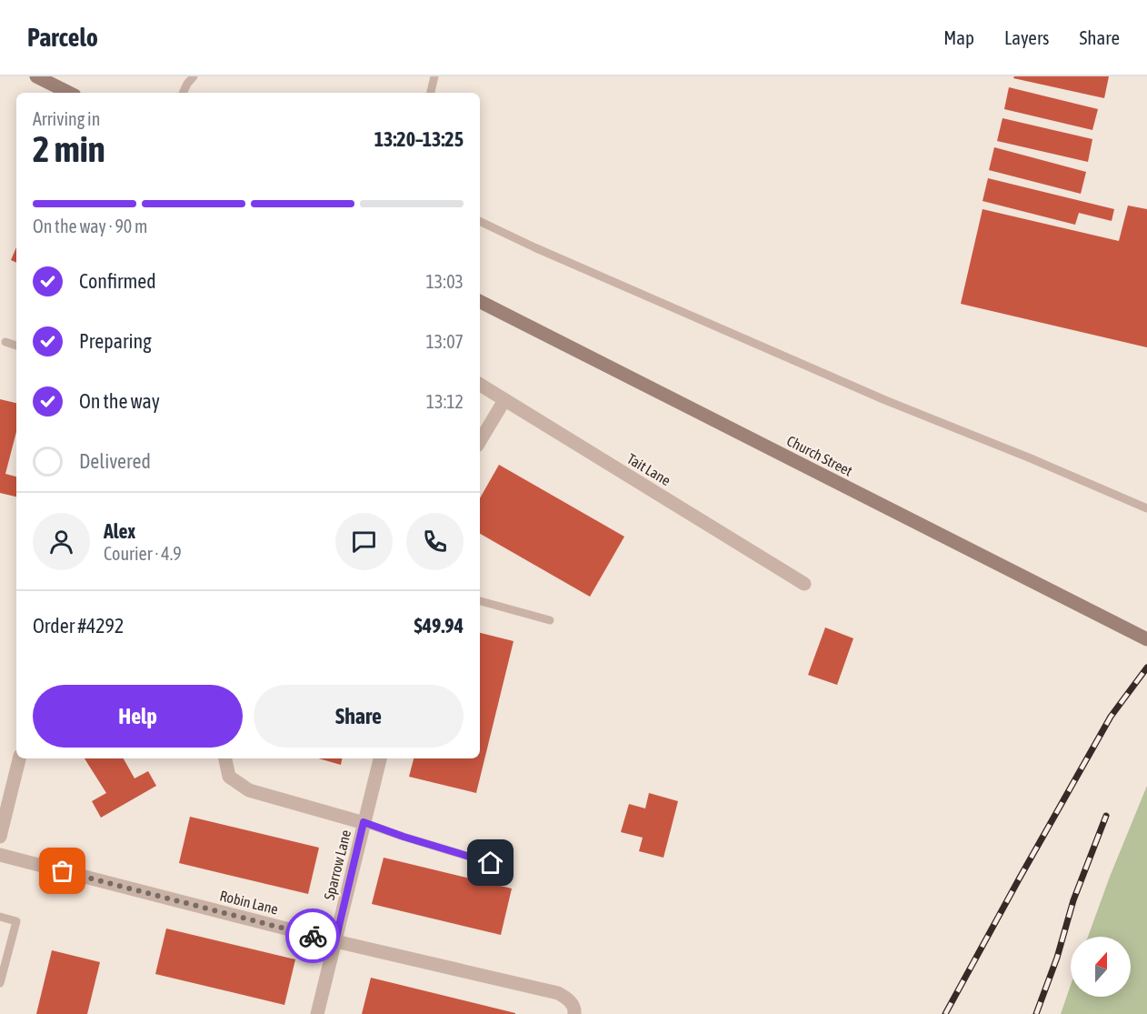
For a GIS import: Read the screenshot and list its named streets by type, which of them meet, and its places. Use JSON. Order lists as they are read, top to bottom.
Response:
{
  "streets": {
    "main road": ["Church Street"],
    "street": ["Tait Lane", "Sparrow Lane", "Robin Lane"]
  },
  "crossings": [
    ["Sparrow Lane", "Robin Lane"]
  ],
  "north": "top",
  "page": {
    "header": "Parcelo",
    "nav": ["Map", "Layers", "Share"],
    "heading": ["2 min", "Arriving in", "13:20–13:25"],
    "panel": [
      "Alex",
      "Courier · 4.9",
      "Order #4292",
      "$49.94"
    ],
    "bar": "On the way · 90 m",
    "list": [
      ["Confirmed", "13:03"],
      ["Preparing", "13:07"],
      ["On the way", "13:12"],
      "Delivered"
    ],
    "buttons": ["Help", "Share"]
  }
}
